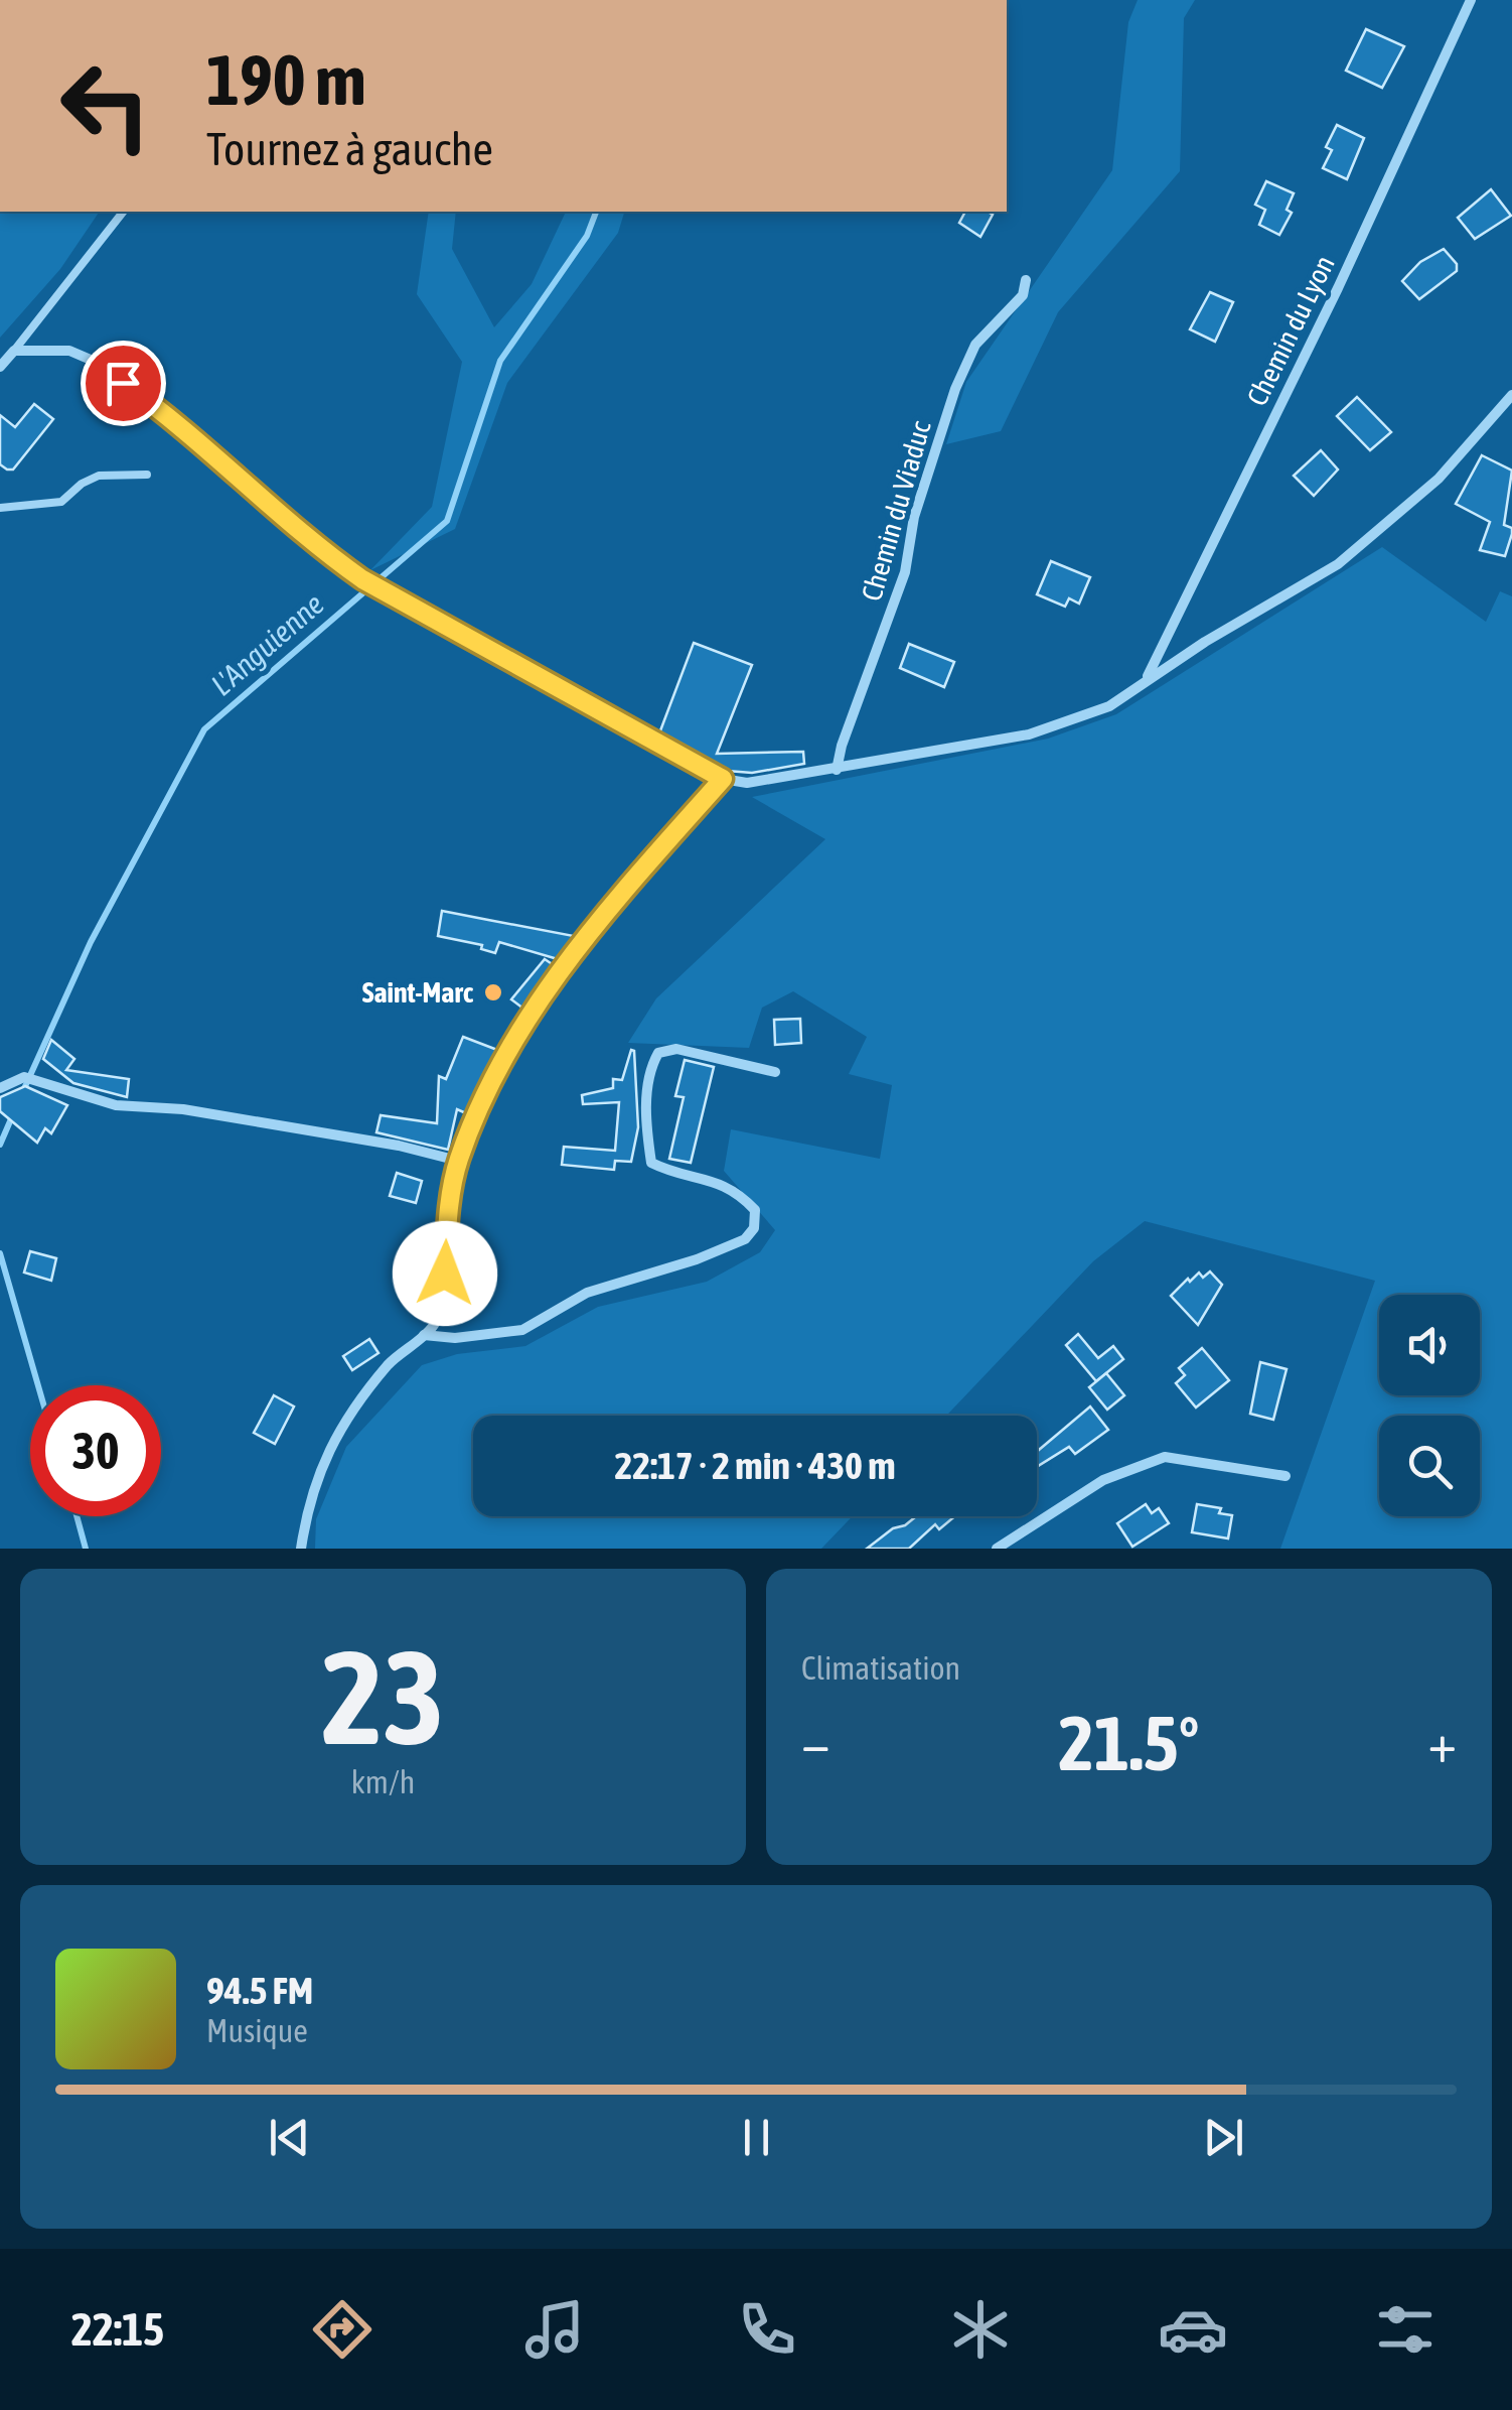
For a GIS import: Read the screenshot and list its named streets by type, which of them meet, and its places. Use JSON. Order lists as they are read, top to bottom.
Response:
{
  "streets": {
    "street": ["Chemin du Lyon", "Chemin du Viaduc"]
  },
  "water": ["L'Anguienne"],
  "places": ["Saint-Marc"],
  "page": {
    "turn": ["190 m", "Tournez à gauche"],
    "limit": "30",
    "trip": "22:17 · 2 min · 430 m",
    "tile": [
      ["23", "km/h"],
      "Climatisation"
    ],
    "heat": ["−", "21.5°", "+"],
    "song": ["94.5 FM", "Musique"],
    "tabs": "22:15"
  }
}
